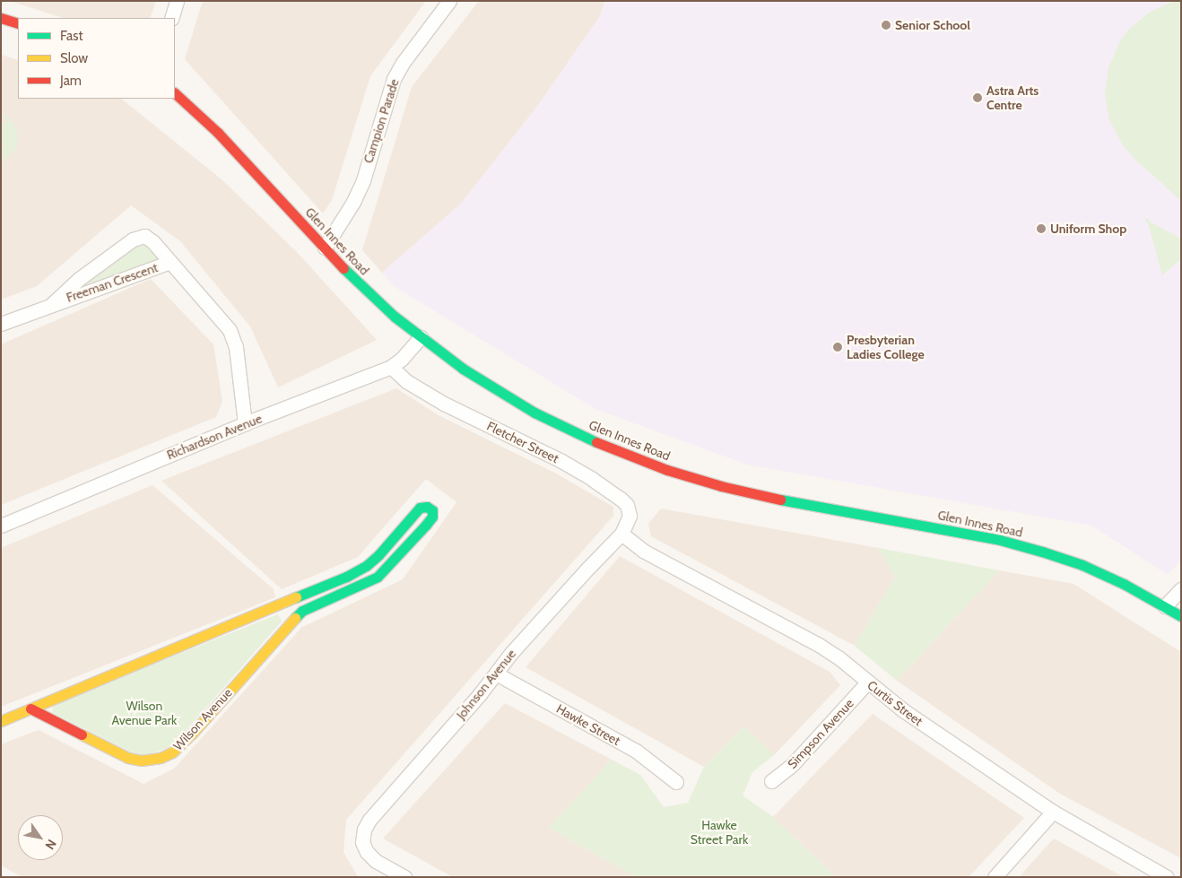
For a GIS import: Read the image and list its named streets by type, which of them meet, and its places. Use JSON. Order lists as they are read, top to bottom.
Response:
{
  "streets": {
    "main road": ["Glen Innes Road", "Wilson Avenue"],
    "street": [
      "Campion Parade",
      "Freeman Crescent",
      "Richardson Avenue",
      "Fletcher Street",
      "Johnson Avenue",
      "Curtis Street",
      "Hawke Street",
      "Simpson Avenue"
    ]
  },
  "crossings": [
    ["Campion Parade", "Glen Innes Road"],
    ["Glen Innes Road", "Richardson Avenue"],
    ["Freeman Crescent", "Richardson Avenue"],
    ["Richardson Avenue", "Fletcher Street"],
    ["Fletcher Street", "Johnson Avenue"],
    ["Fletcher Street", "Curtis Street"],
    ["Johnson Avenue", "Curtis Street"],
    ["Johnson Avenue", "Hawke Street"],
    ["Curtis Street", "Simpson Avenue"]
  ],
  "parks": ["Wilson Avenue Park", "Hawke Street Park"],
  "places": [
    "Senior School",
    "Astra Arts Centre",
    "Uniform Shop",
    "Presbyterian Ladies College"
  ],
  "legend": ["Fast", "Slow", "Jam"],
  "north": "bottom right"
}
